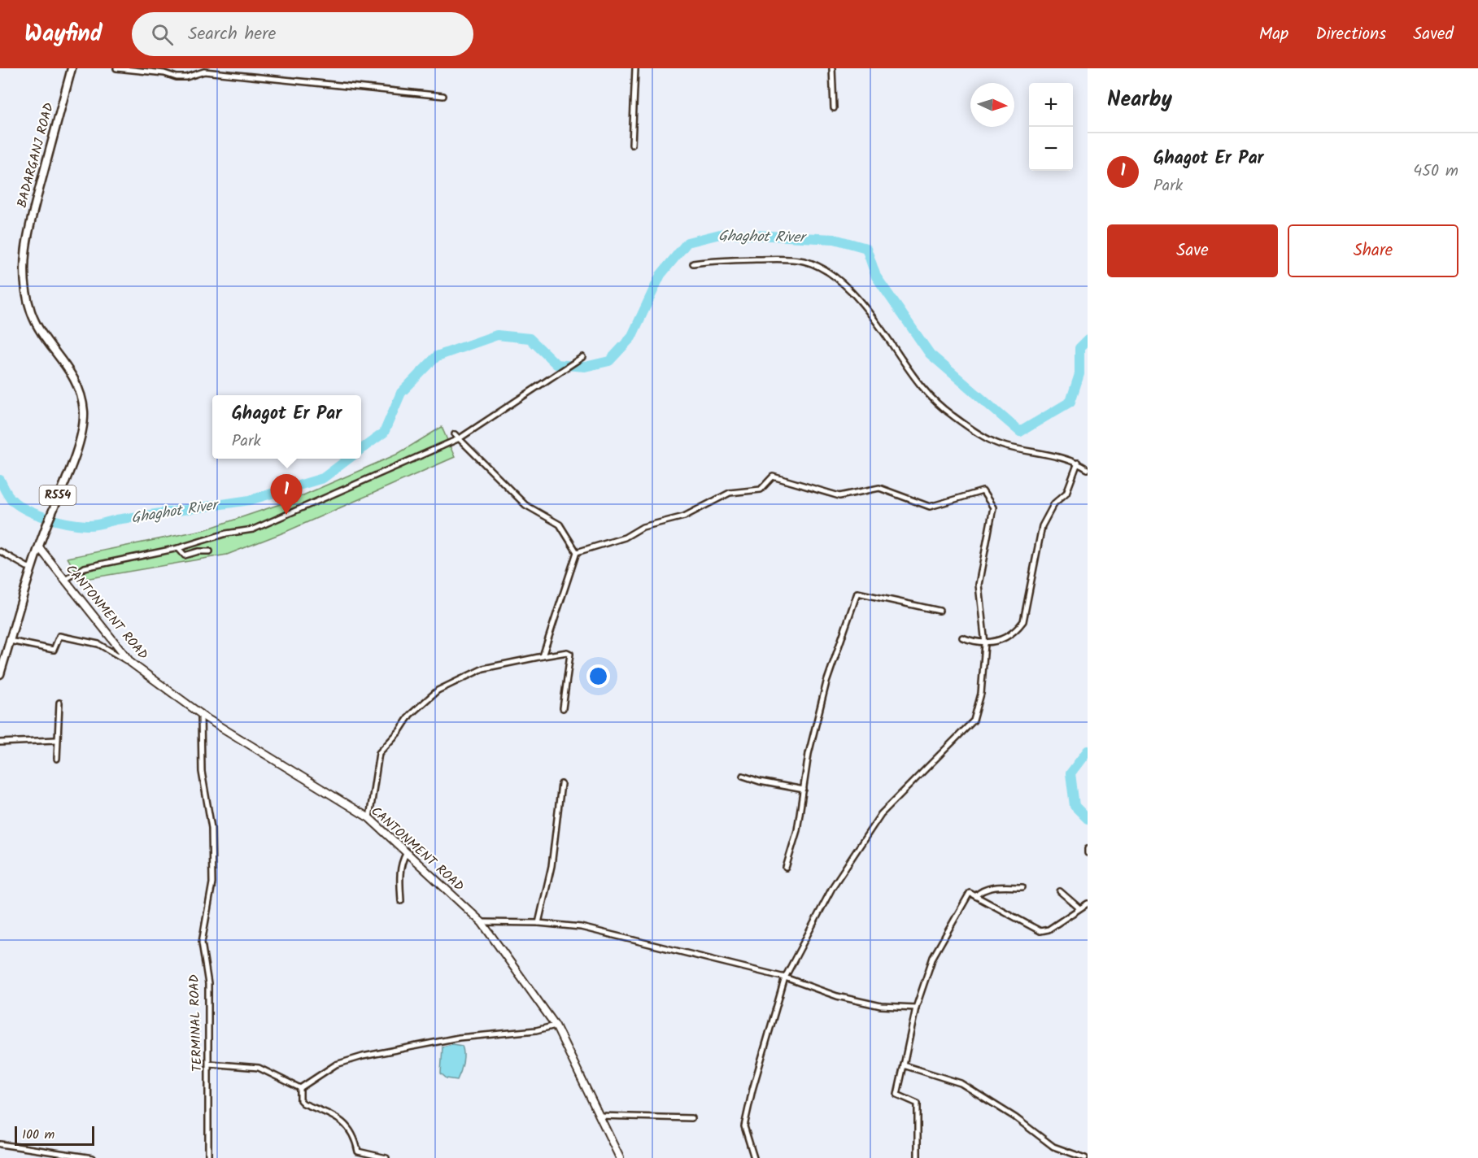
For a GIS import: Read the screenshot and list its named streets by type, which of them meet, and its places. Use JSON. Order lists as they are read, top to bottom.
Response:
{
  "streets": {
    "main road": ["BADARGANJ ROAD", "R554"],
    "street": ["CANTONMENT ROAD", "TERMINAL ROAD"]
  },
  "crossings": [
    ["BADARGANJ ROAD", "CANTONMENT ROAD"],
    ["CANTONMENT ROAD", "TERMINAL ROAD"]
  ],
  "water": ["Ghaghot River"],
  "scale_bar": "100 m",
  "north": "right",
  "page": {
    "header": "Wayfind",
    "search": "Search here",
    "nav": ["Map", "Directions", "Saved"],
    "heading": "Nearby",
    "map_buttons": ["+", "−"],
    "list": [
      {
        "mark": "1",
        "name": "Ghagot Er Par",
        "note": "Park",
        "value": "450 m"
      }
    ],
    "buttons": ["Save", "Share"],
    "popup": ["Ghagot Er Par", "Park"],
    "pins": "1",
    "scale": "100 m"
  }
}
